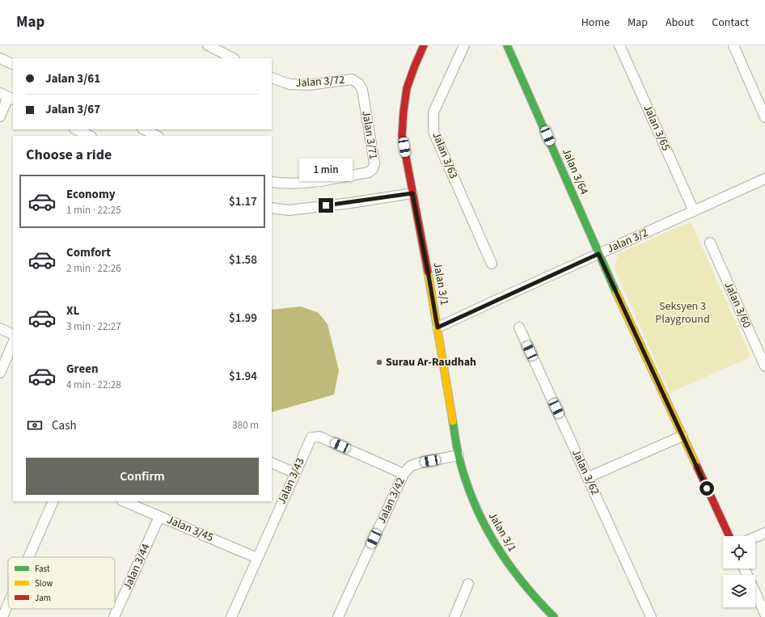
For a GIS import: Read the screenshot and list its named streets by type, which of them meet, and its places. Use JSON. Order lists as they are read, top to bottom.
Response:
{
  "streets": {
    "street": [
      "Jalan 3/72",
      "Jalan 3/65",
      "Jalan 3/71",
      "Jalan 3/63",
      "Jalan 3/64",
      "Jalan 3/2",
      "Jalan 3/1",
      "Jalan 3/60",
      "Jalan 3/62",
      "Jalan 3/43",
      "Jalan 3/42",
      "Jalan 3/45",
      "Jalan 3/44"
    ]
  },
  "crossings": [
    ["Jalan 3/72", "Jalan 3/71"],
    ["Jalan 3/65", "Jalan 3/2"],
    ["Jalan 3/64", "Jalan 3/2"],
    ["Jalan 3/2", "Jalan 3/1"],
    ["Jalan 3/1", "Jalan 3/42"],
    ["Jalan 3/43", "Jalan 3/42"],
    ["Jalan 3/43", "Jalan 3/45"],
    ["Jalan 3/45", "Jalan 3/44"]
  ],
  "parks": ["Seksyen 3 Playground"],
  "places": ["Surau Ar-Raudhah"],
  "legend": ["Fast", "Slow", "Jam"],
  "page": {
    "header": "Map",
    "nav": [
      "Home",
      "Map",
      "About",
      "Contact"
    ],
    "banner": ["Jalan 3/61", "Jalan 3/67"],
    "heading": "Choose a ride",
    "bubble": "1 min",
    "list": [
      {
        "name": "Economy",
        "note": "1 min · 22:25",
        "value": "$1.17"
      },
      {
        "name": "Comfort",
        "note": "2 min · 22:26",
        "value": "$1.58"
      },
      {
        "name": "XL",
        "note": "3 min · 22:27",
        "value": "$1.99"
      },
      {
        "name": "Green",
        "note": "4 min · 22:28",
        "value": "$1.94"
      }
    ],
    "pay": ["Cash", "380 m"],
    "buttons": "Confirm"
  }
}
